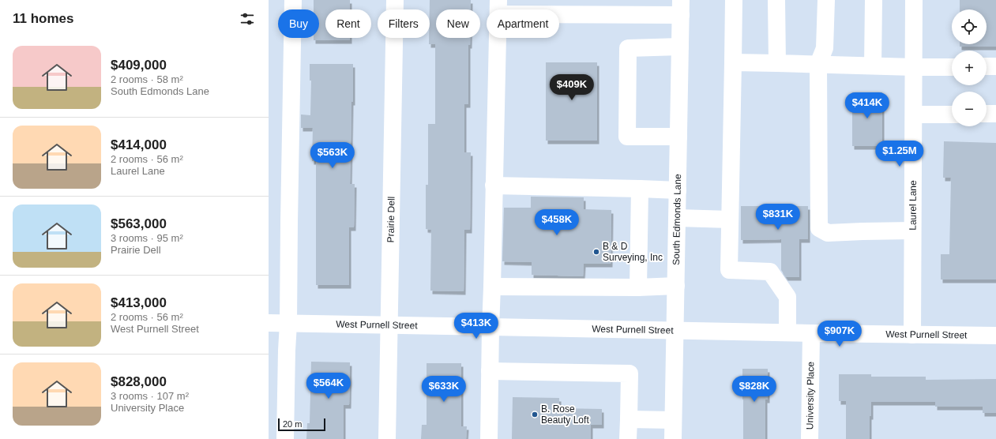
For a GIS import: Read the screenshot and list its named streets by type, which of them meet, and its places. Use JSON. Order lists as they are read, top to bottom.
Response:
{
  "streets": {
    "street": [
      "Laurel Lane",
      "Prairie Dell",
      "South Edmonds Lane",
      "West Purnell Street",
      "University Place"
    ]
  },
  "crossings": [
    ["Laurel Lane", "West Purnell Street"],
    ["Prairie Dell", "West Purnell Street"],
    ["South Edmonds Lane", "West Purnell Street"],
    ["West Purnell Street", "University Place"]
  ],
  "places": ["B & D Surveying, Inc", "B. Rose Beauty Loft"],
  "scale_bar": "20 m",
  "page": {
    "heading": "11 homes",
    "map_buttons": ["+", "−"],
    "chip": [
      "Buy",
      "Rent",
      "Filters",
      "New",
      "Apartment"
    ],
    "list": [
      {
        "name": "$409,000",
        "note": "2 rooms · 58 m² · South Edmonds Lane"
      },
      {
        "name": "$414,000",
        "note": "2 rooms · 56 m² · Laurel Lane"
      },
      {
        "name": "$563,000",
        "note": "3 rooms · 95 m² · Prairie Dell"
      },
      {
        "name": "$413,000",
        "note": "2 rooms · 56 m² · West Purnell Street"
      },
      {
        "name": "$828,000",
        "note": "3 rooms · 107 m² · University Place"
      }
    ],
    "price": [
      "$409K",
      "$414K",
      "$1.25M",
      "$563K",
      "$831K",
      "$458K",
      "$413K",
      "$907K",
      "$564K",
      "$633K",
      "$828K"
    ],
    "scale": "20 m"
  }
}
